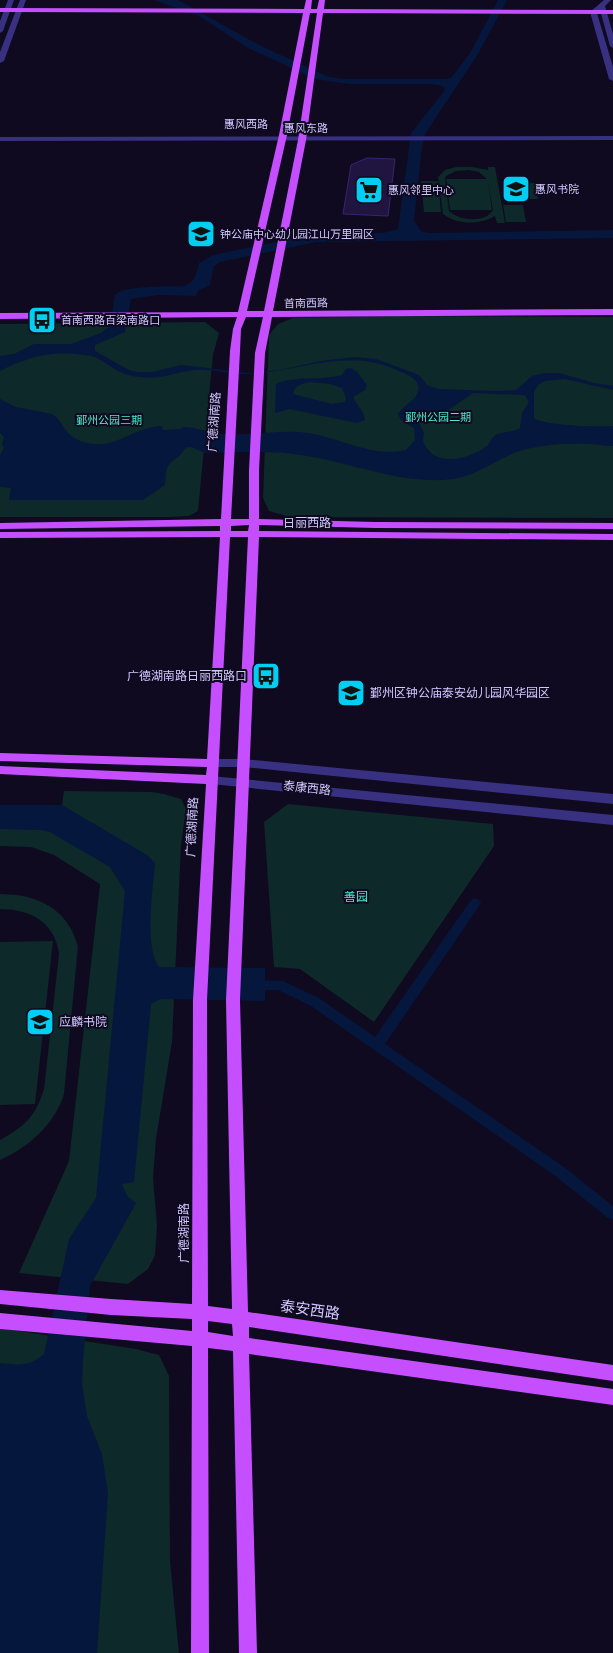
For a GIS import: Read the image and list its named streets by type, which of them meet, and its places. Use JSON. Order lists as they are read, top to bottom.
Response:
{
  "streets": {
    "main road": [
      "首南西路",
      "广德湖南路",
      "日丽西路",
      "泰康西路",
      "泰安西路"
    ],
    "street": ["惠风东路"]
  },
  "crossings": [
    ["惠风东路", "广德湖南路"],
    ["首南西路", "广德湖南路"],
    ["广德湖南路", "日丽西路"],
    ["广德湖南路", "泰康西路"],
    ["广德湖南路", "泰安西路"]
  ],
  "parks": ["鄞州公园二期", "鄞州公园三期", "善园"],
  "places": {
    "school or university": [
      "惠风书院",
      "钟公庙中心幼儿园江山万里园区",
      "鄞州区钟公庙泰安幼儿园风华园区",
      "应麟书院"
    ],
    "supermarket": ["惠风邻里中心"],
    "bus stop": ["首南西路百梁南路口", "广德湖南路日丽西路口"]
  }
}
